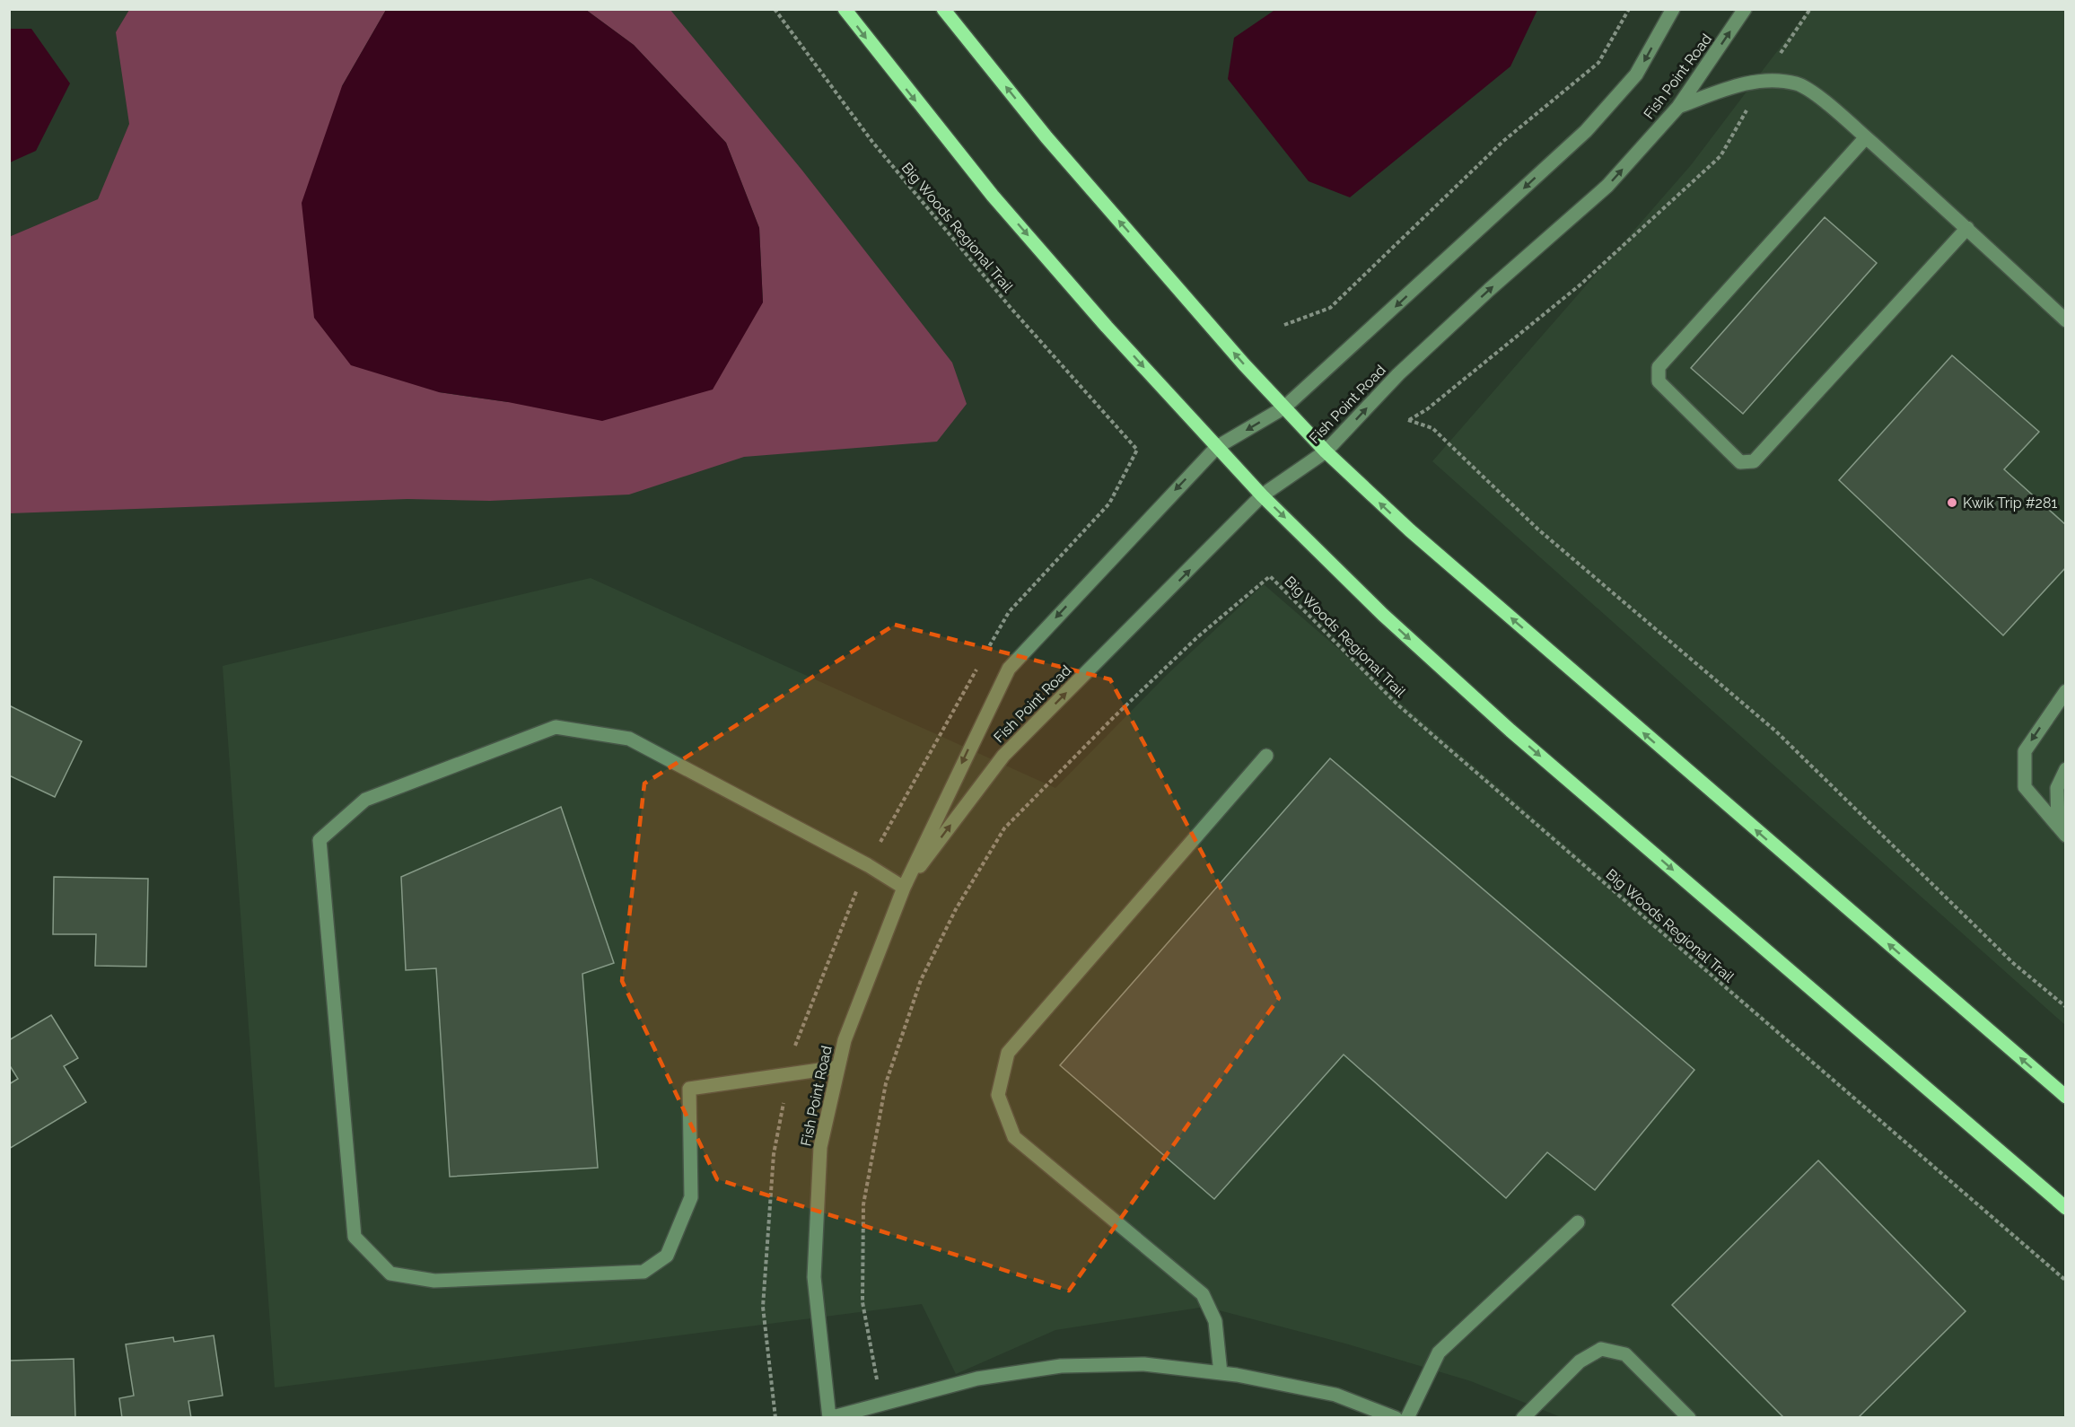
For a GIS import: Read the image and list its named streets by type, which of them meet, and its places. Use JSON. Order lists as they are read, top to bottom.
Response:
{
  "streets": {
    "street": ["Fish Point Road"],
    "path": ["Big Woods Regional Trail"]
  },
  "places": ["Kwik Trip #281"]
}
